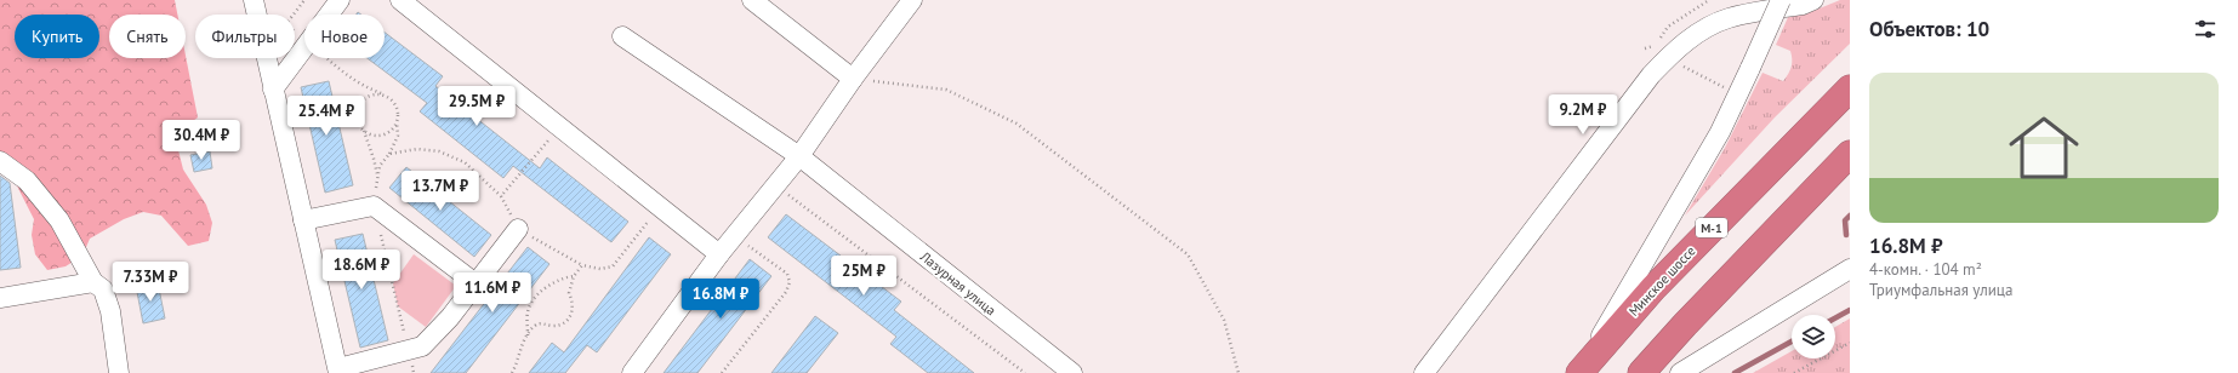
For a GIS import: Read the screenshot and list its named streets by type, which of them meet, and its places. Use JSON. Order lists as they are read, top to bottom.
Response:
{
  "streets": {
    "highway": ["М-1", "Минское шоссе"],
    "street": ["Лазурная улица"]
  },
  "page": {
    "heading": "Объектов: 10",
    "chip": [
      "Купить",
      "Снять",
      "Фильтры",
      "Новое"
    ],
    "list": [
      {
        "name": "16.8M ₽",
        "note": "4-комн. · 104 m² · Триумфальная улица"
      }
    ],
    "price": [
      "29.5M ₽",
      "9.2M ₽",
      "25.4M ₽",
      "30.4M ₽",
      "13.7M ₽",
      "18.6M ₽",
      "25M ₽",
      "7.33M ₽",
      "11.6M ₽",
      "16.8M ₽"
    ]
  }
}
